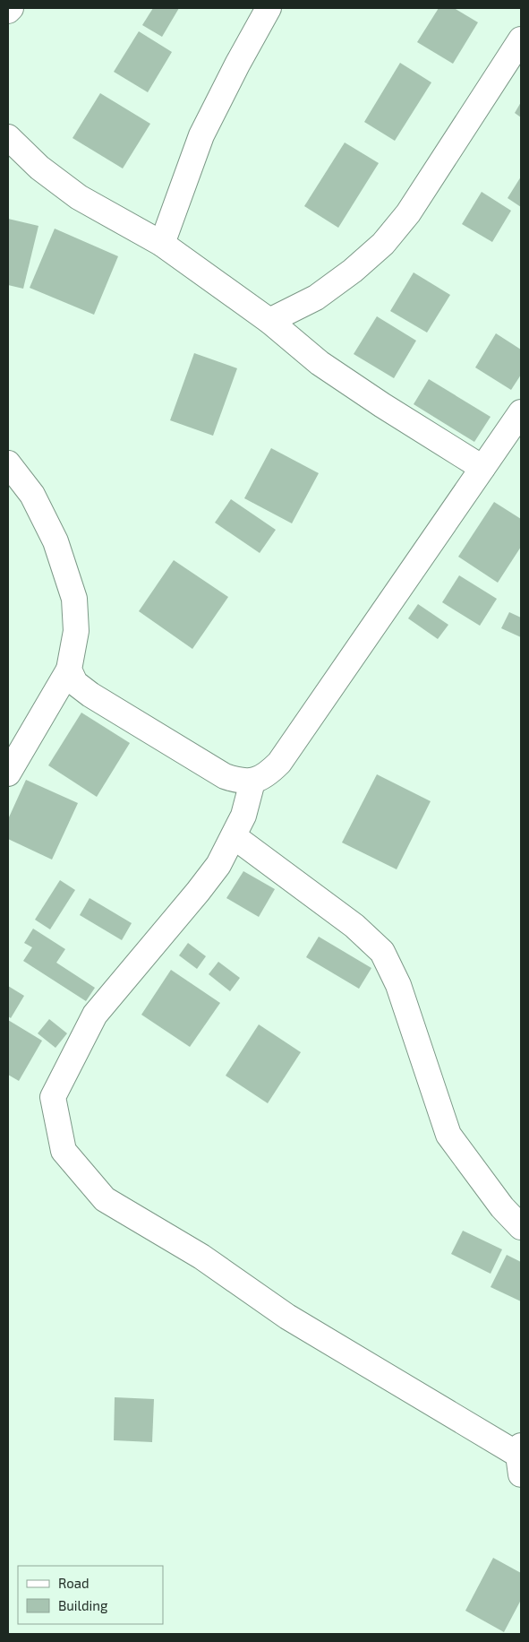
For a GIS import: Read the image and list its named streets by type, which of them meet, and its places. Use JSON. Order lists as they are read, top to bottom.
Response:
{
  "legend": ["Road", "Building"]
}
